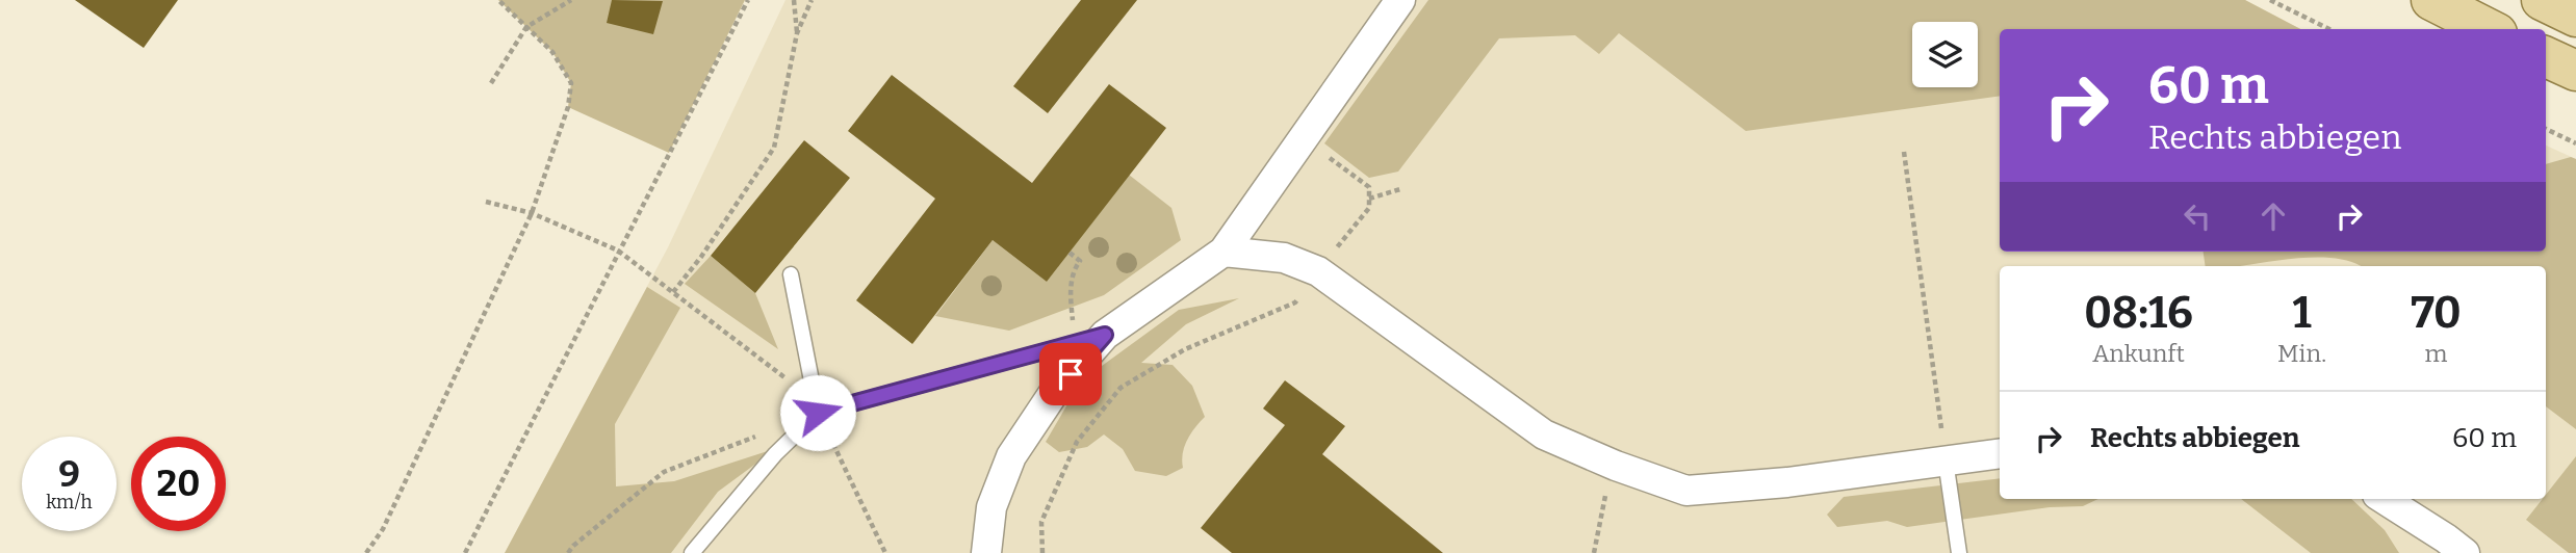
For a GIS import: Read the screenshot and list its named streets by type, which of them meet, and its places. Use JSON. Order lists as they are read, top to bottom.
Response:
{
  "page": {
    "turn": ["60 m", "Rechts abbiegen"],
    "eta": [
      "08:16",
      "Ankunft",
      "1",
      "Min.",
      "70",
      "m"
    ],
    "list": [
      {
        "name": "Rechts abbiegen",
        "value": "60 m"
      }
    ],
    "speed": "9 km/h",
    "limit": "20"
  }
}
